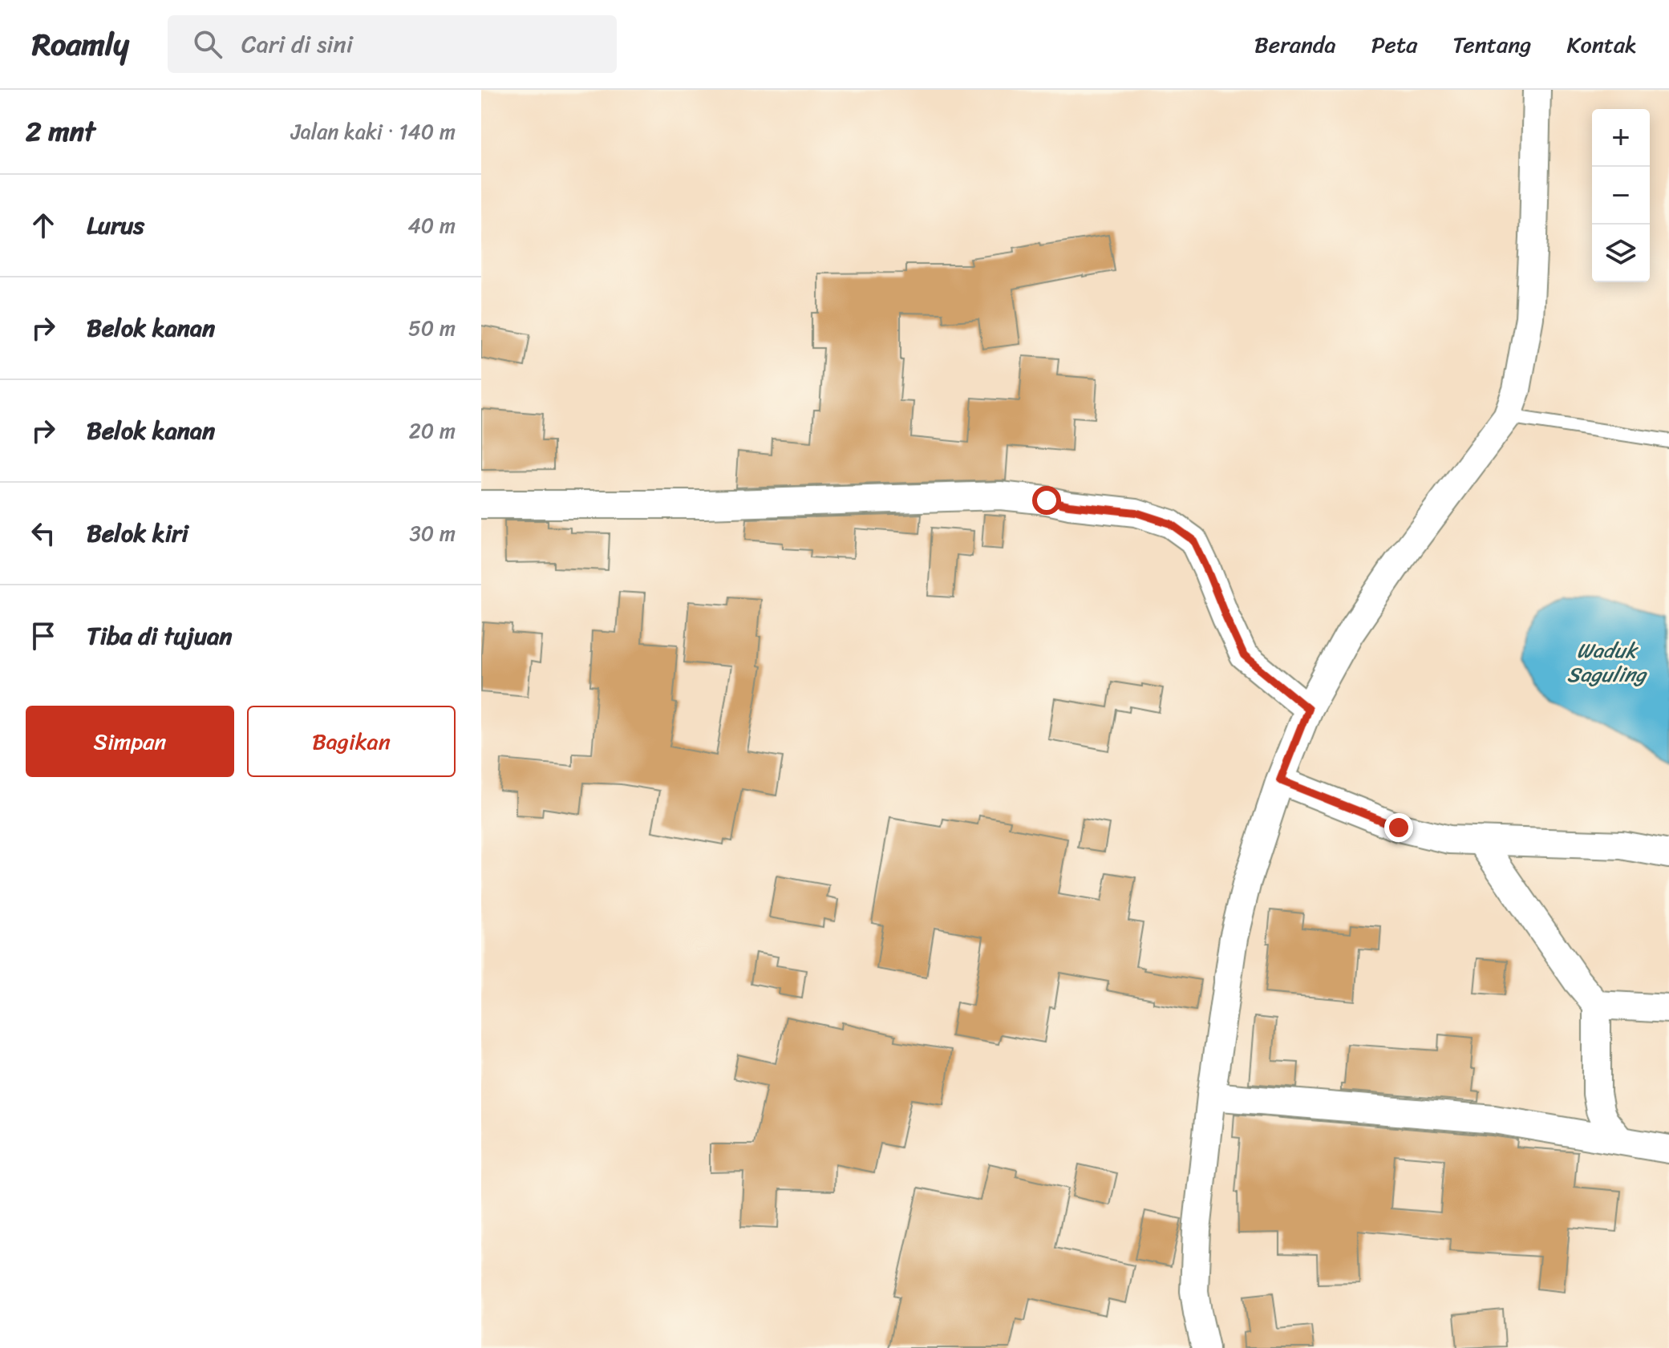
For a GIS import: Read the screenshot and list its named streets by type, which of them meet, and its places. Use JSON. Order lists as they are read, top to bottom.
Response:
{
  "water": ["Waduk Saguling"],
  "page": {
    "header": "Roamly",
    "search": "Cari di sini",
    "nav": [
      "Beranda",
      "Peta",
      "Tentang",
      "Kontak"
    ],
    "heading": ["2 mnt", "Jalan kaki · 140 m"],
    "map_buttons": ["+", "−"],
    "list": [
      ["Lurus", "40 m"],
      ["Belok kanan", "50 m"],
      ["Belok kanan", "20 m"],
      ["Belok kiri", "30 m"],
      "Tiba di tujuan"
    ],
    "buttons": ["Simpan", "Bagikan"]
  }
}
